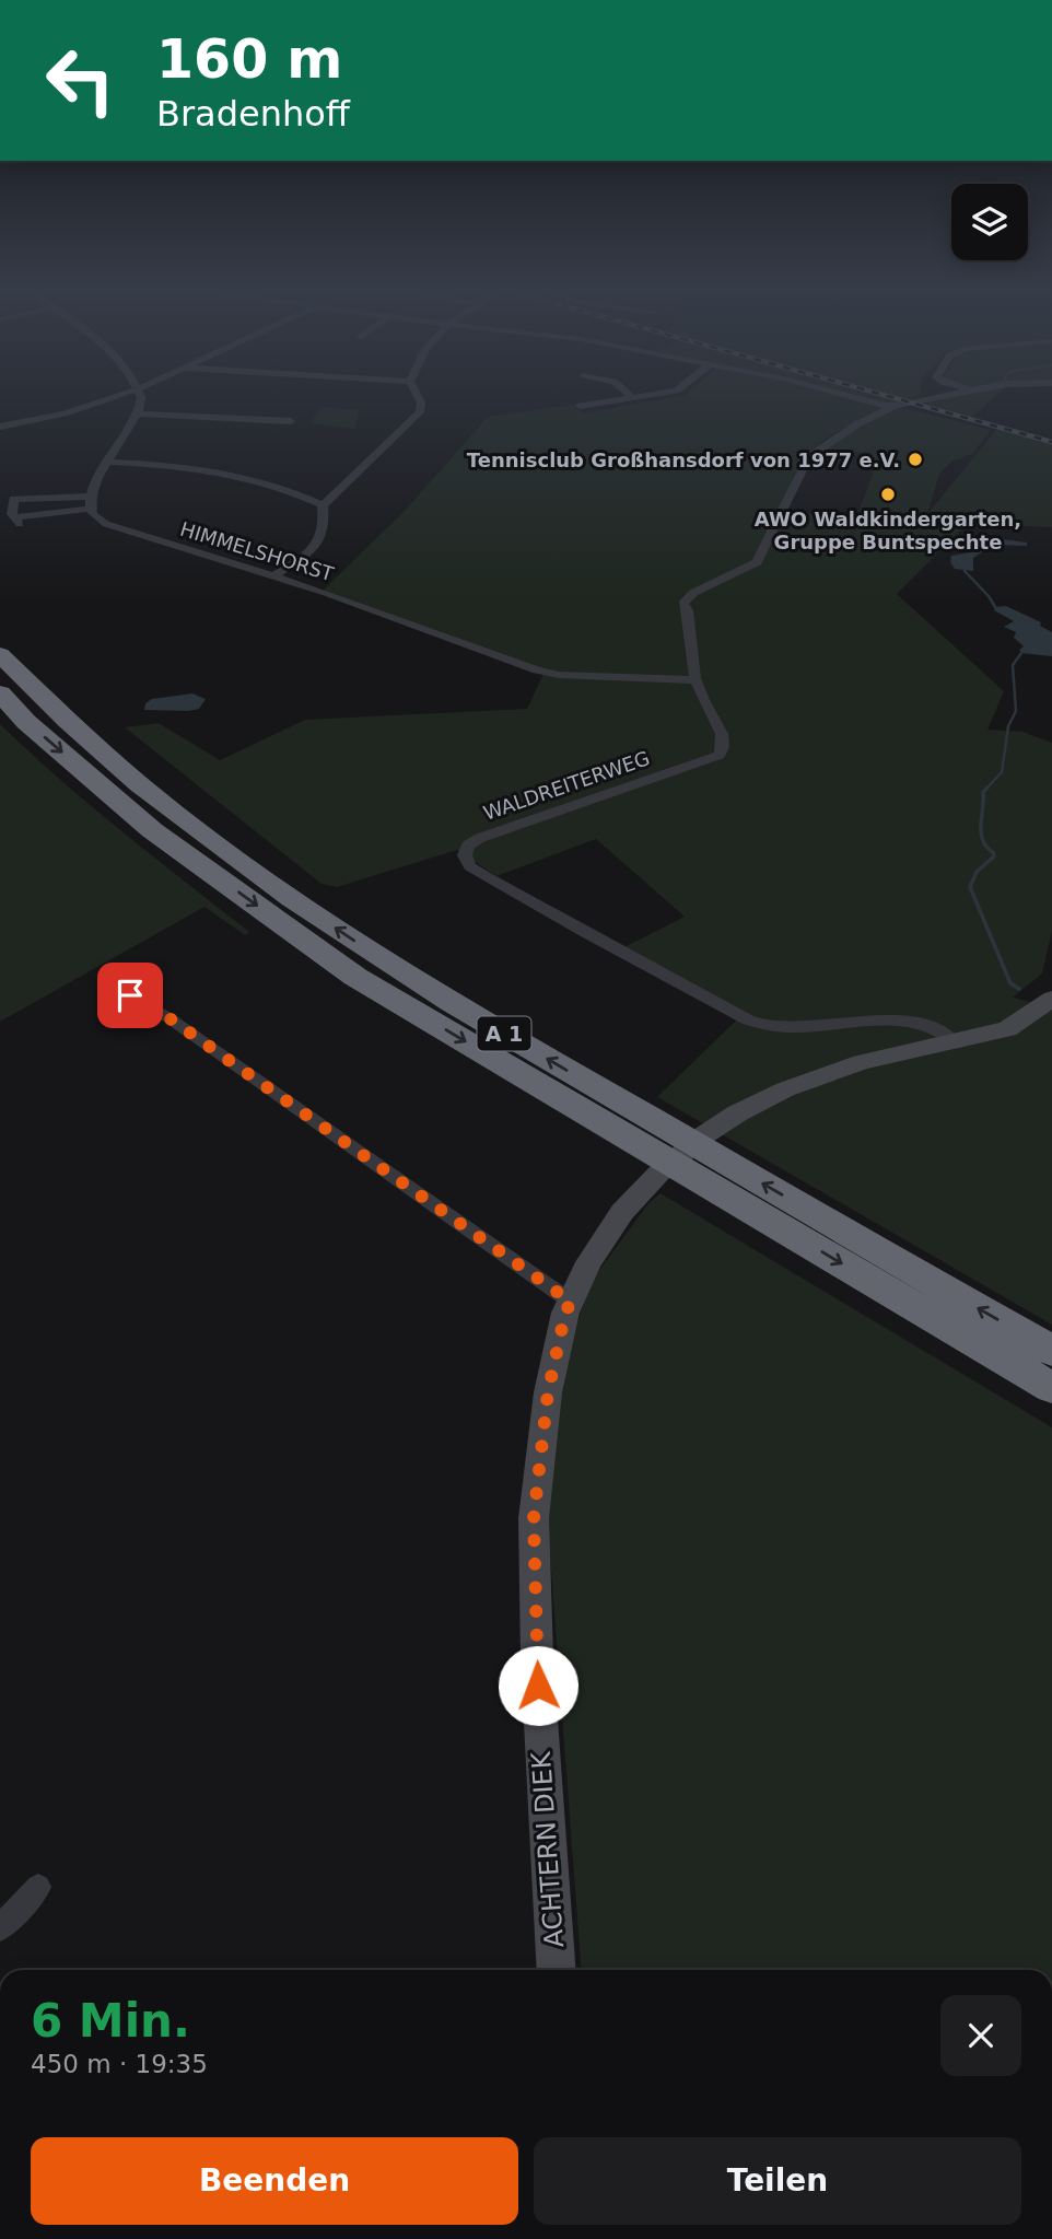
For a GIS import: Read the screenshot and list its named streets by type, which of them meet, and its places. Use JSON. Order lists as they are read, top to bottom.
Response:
{
  "streets": {
    "highway": ["A 1"],
    "main road": ["ACHTERN DIEK"],
    "street": ["HIMMELSHORST", "WALDREITERWEG"]
  },
  "crossings": [
    ["HIMMELSHORST", "WALDREITERWEG"],
    ["WALDREITERWEG", "ACHTERN DIEK"]
  ],
  "places": ["Tennisclub Großhansdorf von 1977 e.V.", "AWO Waldkindergarten, Gruppe Buntspechte"],
  "page": {
    "turn": ["160 m", "Bradenhoff"],
    "heading": ["6 Min.", "450 m · 19:35"],
    "buttons": ["Beenden", "Teilen"]
  }
}
